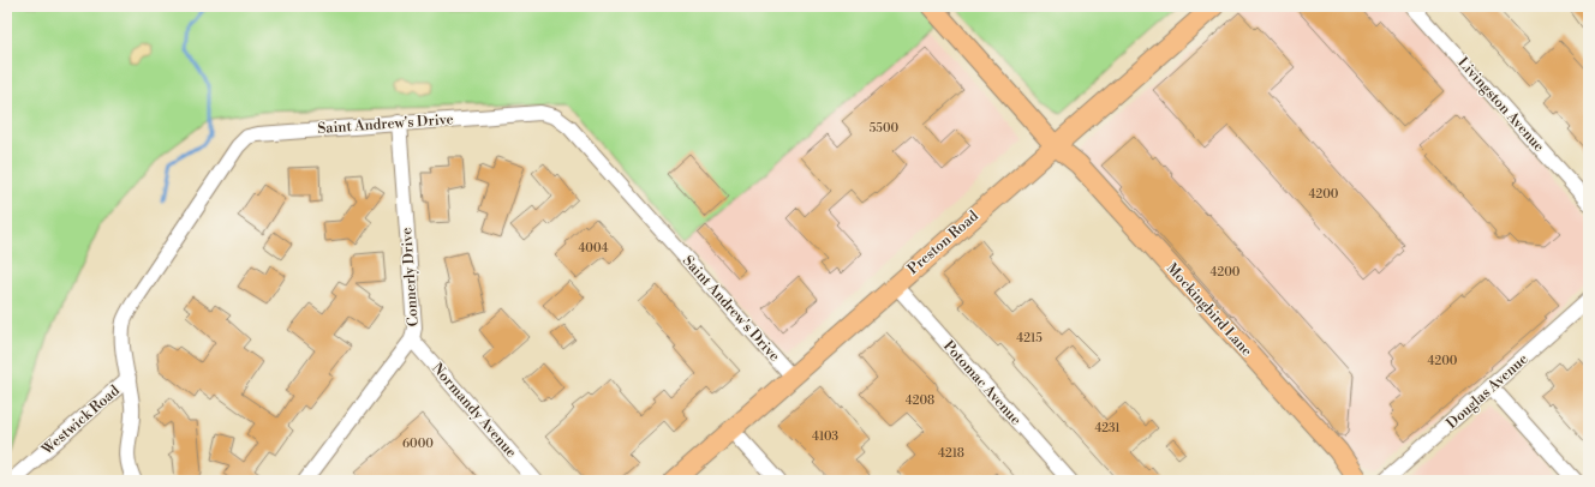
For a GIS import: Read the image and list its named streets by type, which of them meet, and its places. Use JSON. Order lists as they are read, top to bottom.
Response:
{
  "streets": {
    "main road": ["Preston Road", "Mockingbird Lane"],
    "street": [
      "Livingston Avenue",
      "Saint Andrew's Drive",
      "Connerly Drive",
      "Potomac Avenue",
      "Douglas Avenue",
      "Normandy Avenue",
      "Westwick Road"
    ]
  },
  "crossings": [
    ["Saint Andrew's Drive", "Preston Road"],
    ["Saint Andrew's Drive", "Connerly Drive"],
    ["Saint Andrew's Drive", "Westwick Road"],
    ["Preston Road", "Mockingbird Lane"],
    ["Preston Road", "Potomac Avenue"],
    ["Connerly Drive", "Normandy Avenue"]
  ],
  "house_numbers": [
    "5500",
    "4200",
    "4004",
    "4200",
    "4215",
    "4200",
    "4208",
    "4231",
    "4103",
    "6000",
    "4218"
  ]
}
